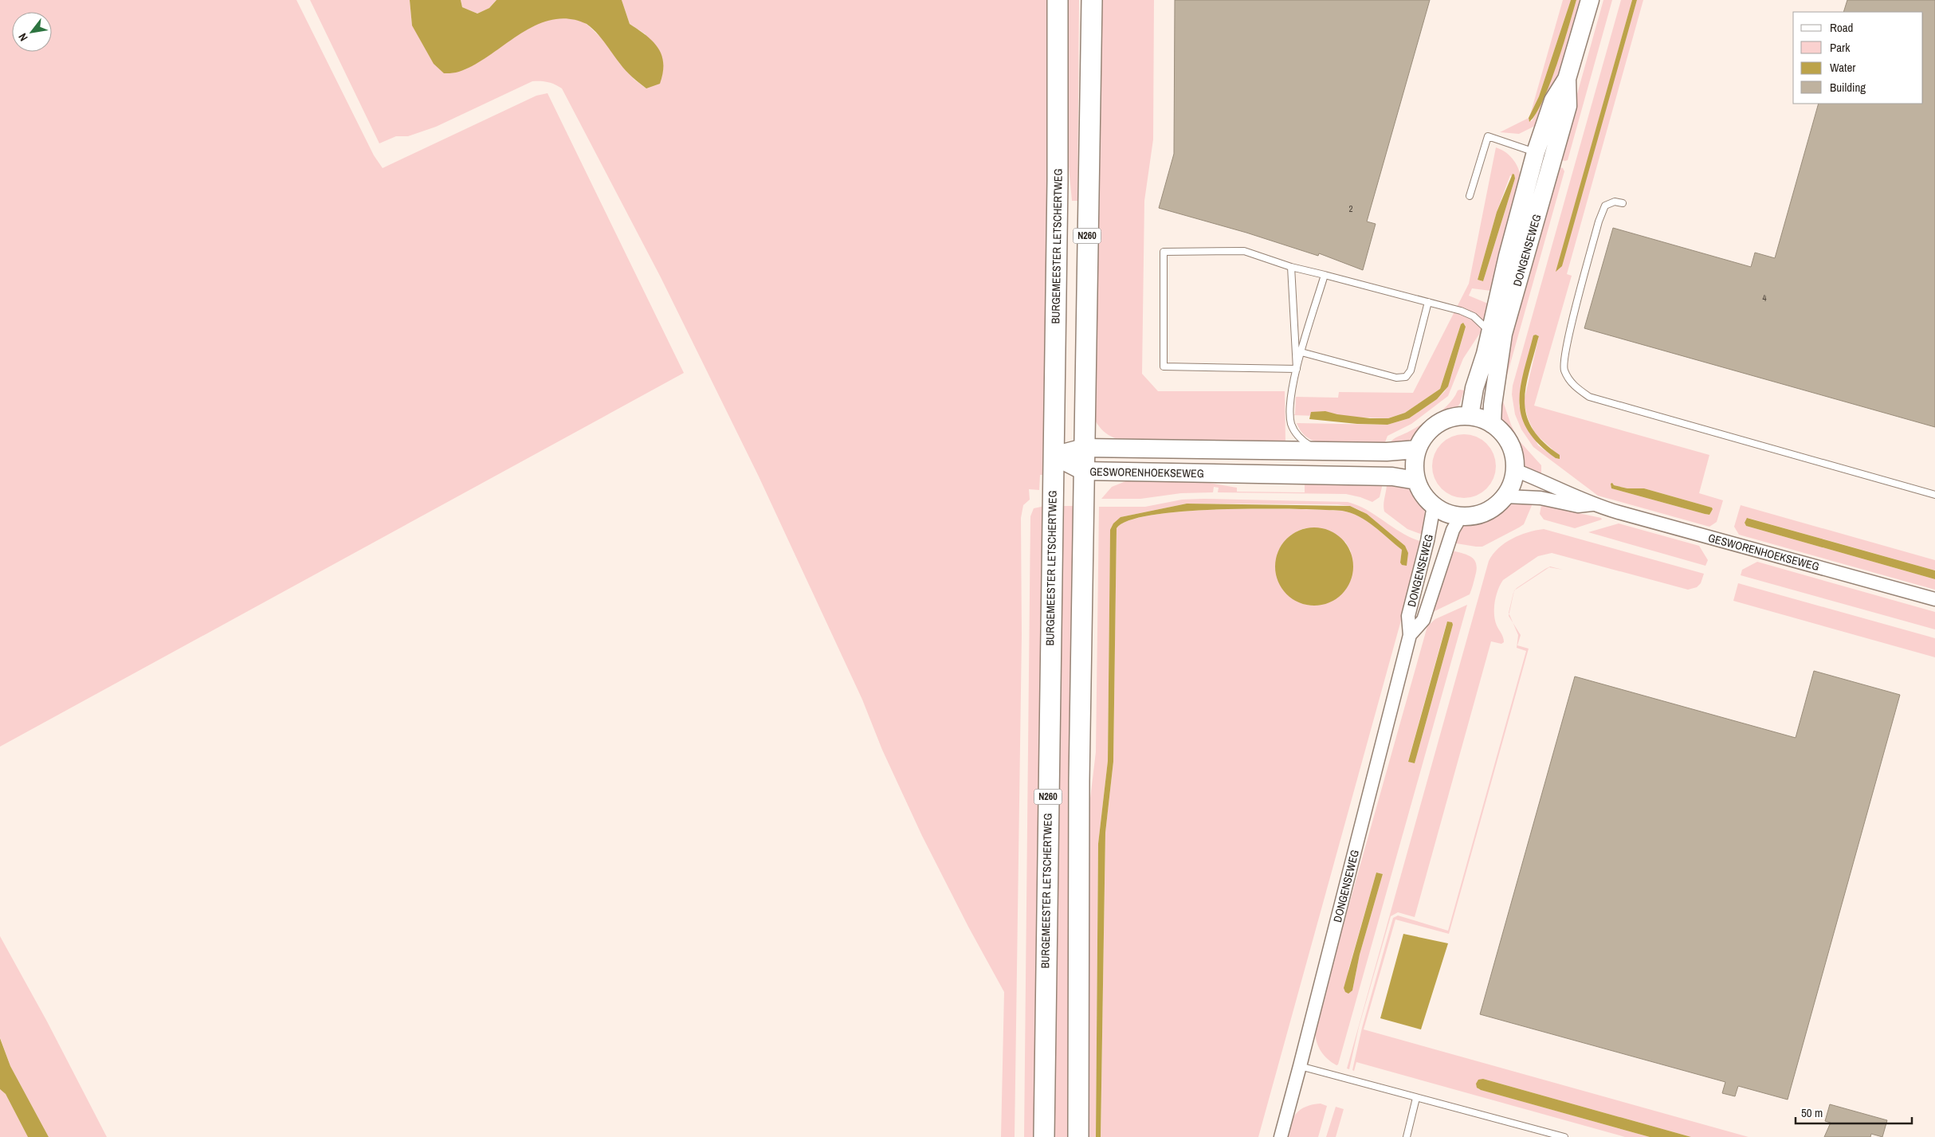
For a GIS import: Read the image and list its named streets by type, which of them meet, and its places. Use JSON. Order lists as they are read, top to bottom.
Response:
{
  "streets": {
    "main road": ["N260", "BURGEMEESTER LETSCHERTWEG"],
    "street": ["DONGENSEWEG", "GESWORENHOEKSEWEG"]
  },
  "crossings": [
    ["N260", "GESWORENHOEKSEWEG"],
    ["BURGEMEESTER LETSCHERTWEG", "GESWORENHOEKSEWEG"],
    ["DONGENSEWEG", "GESWORENHOEKSEWEG"]
  ],
  "house_numbers": ["2", "4"],
  "legend": [
    "Road",
    "Park",
    "Water",
    "Building"
  ],
  "scale_bar": "50 m",
  "north": "bottom left"
}
